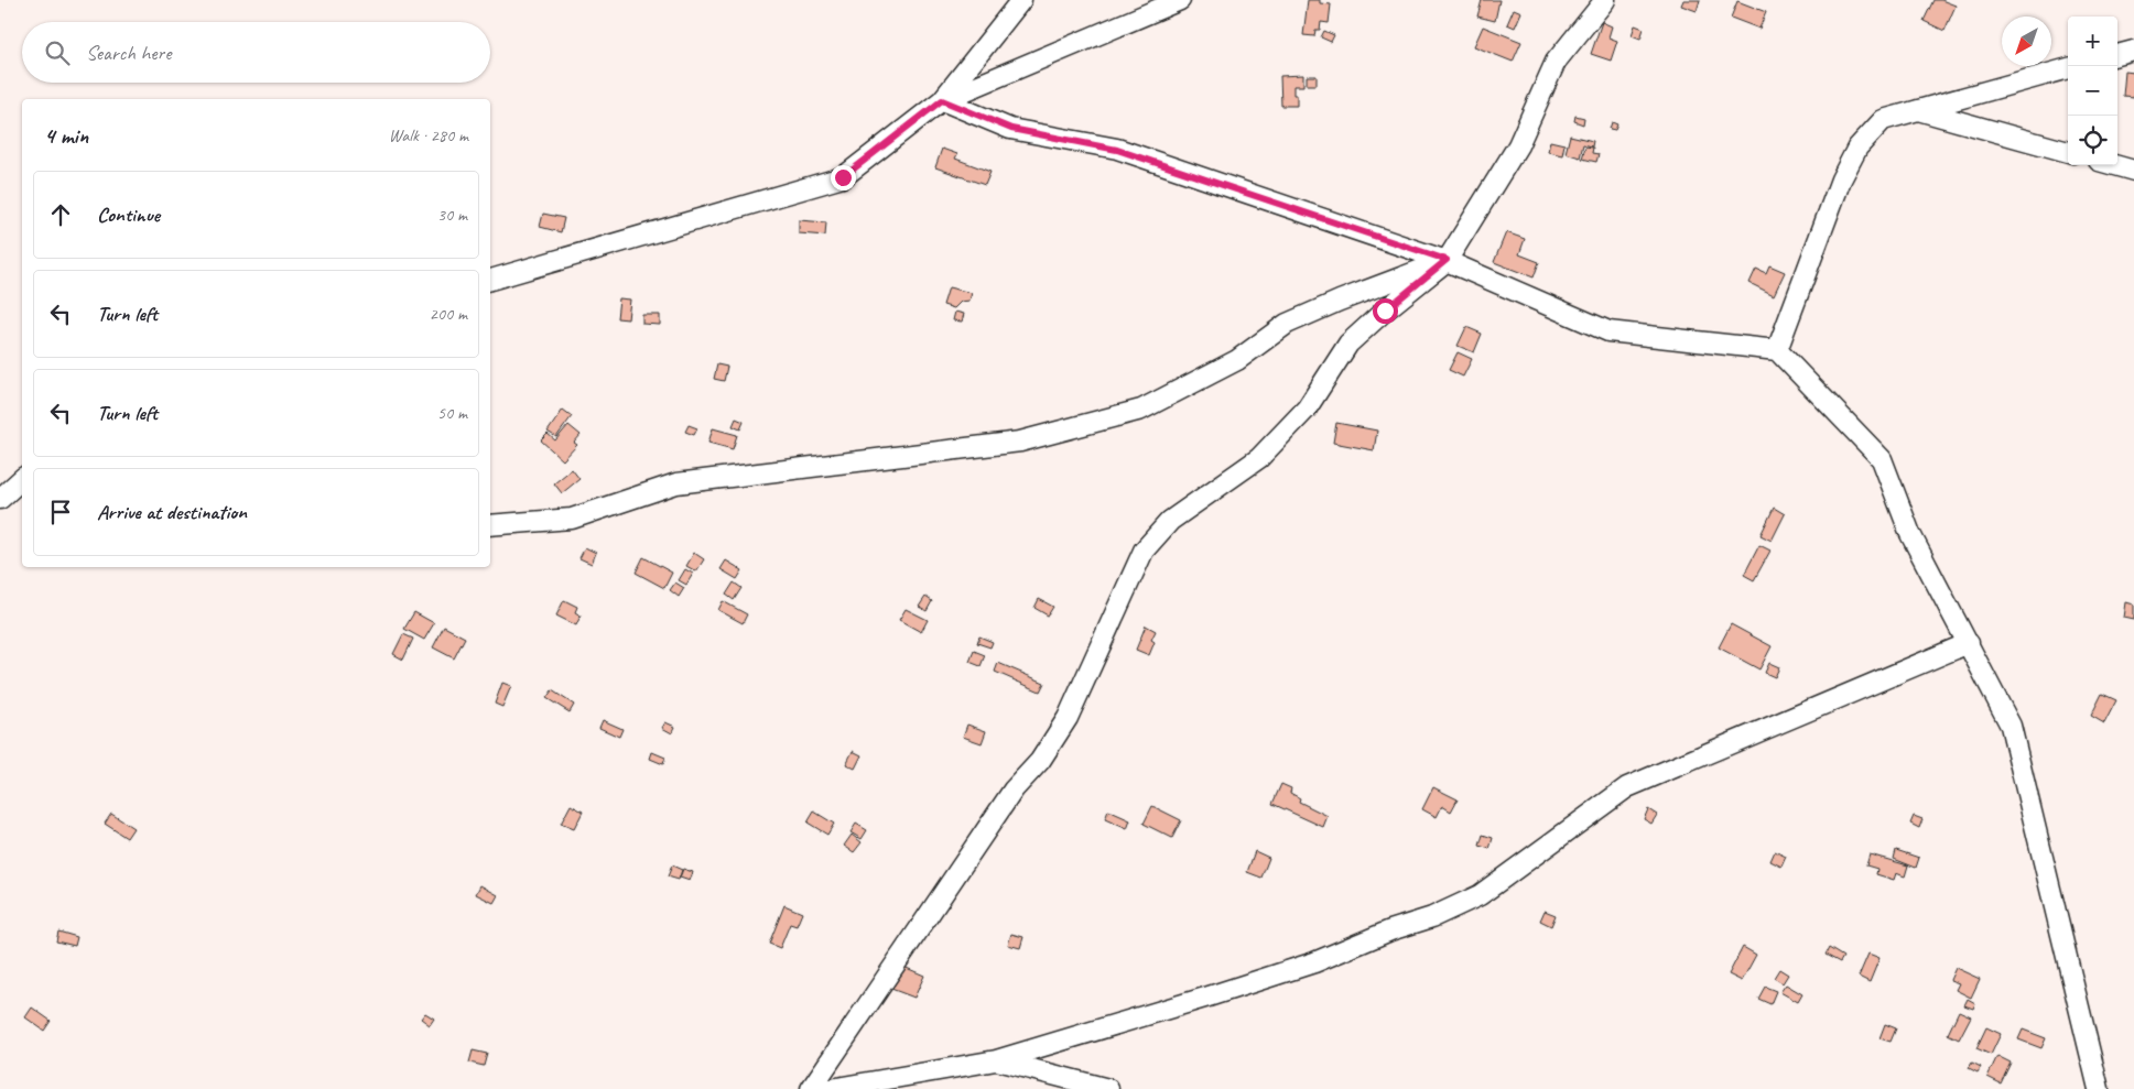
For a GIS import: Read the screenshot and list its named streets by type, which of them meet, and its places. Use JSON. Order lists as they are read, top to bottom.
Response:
{
  "north": "bottom left",
  "page": {
    "map_buttons": ["+", "−"],
    "search": "Search here",
    "heading": ["4 min", "Walk · 280 m"],
    "list": [
      ["Continue", "30 m"],
      ["Turn left", "200 m"],
      ["Turn left", "50 m"],
      "Arrive at destination"
    ]
  }
}
